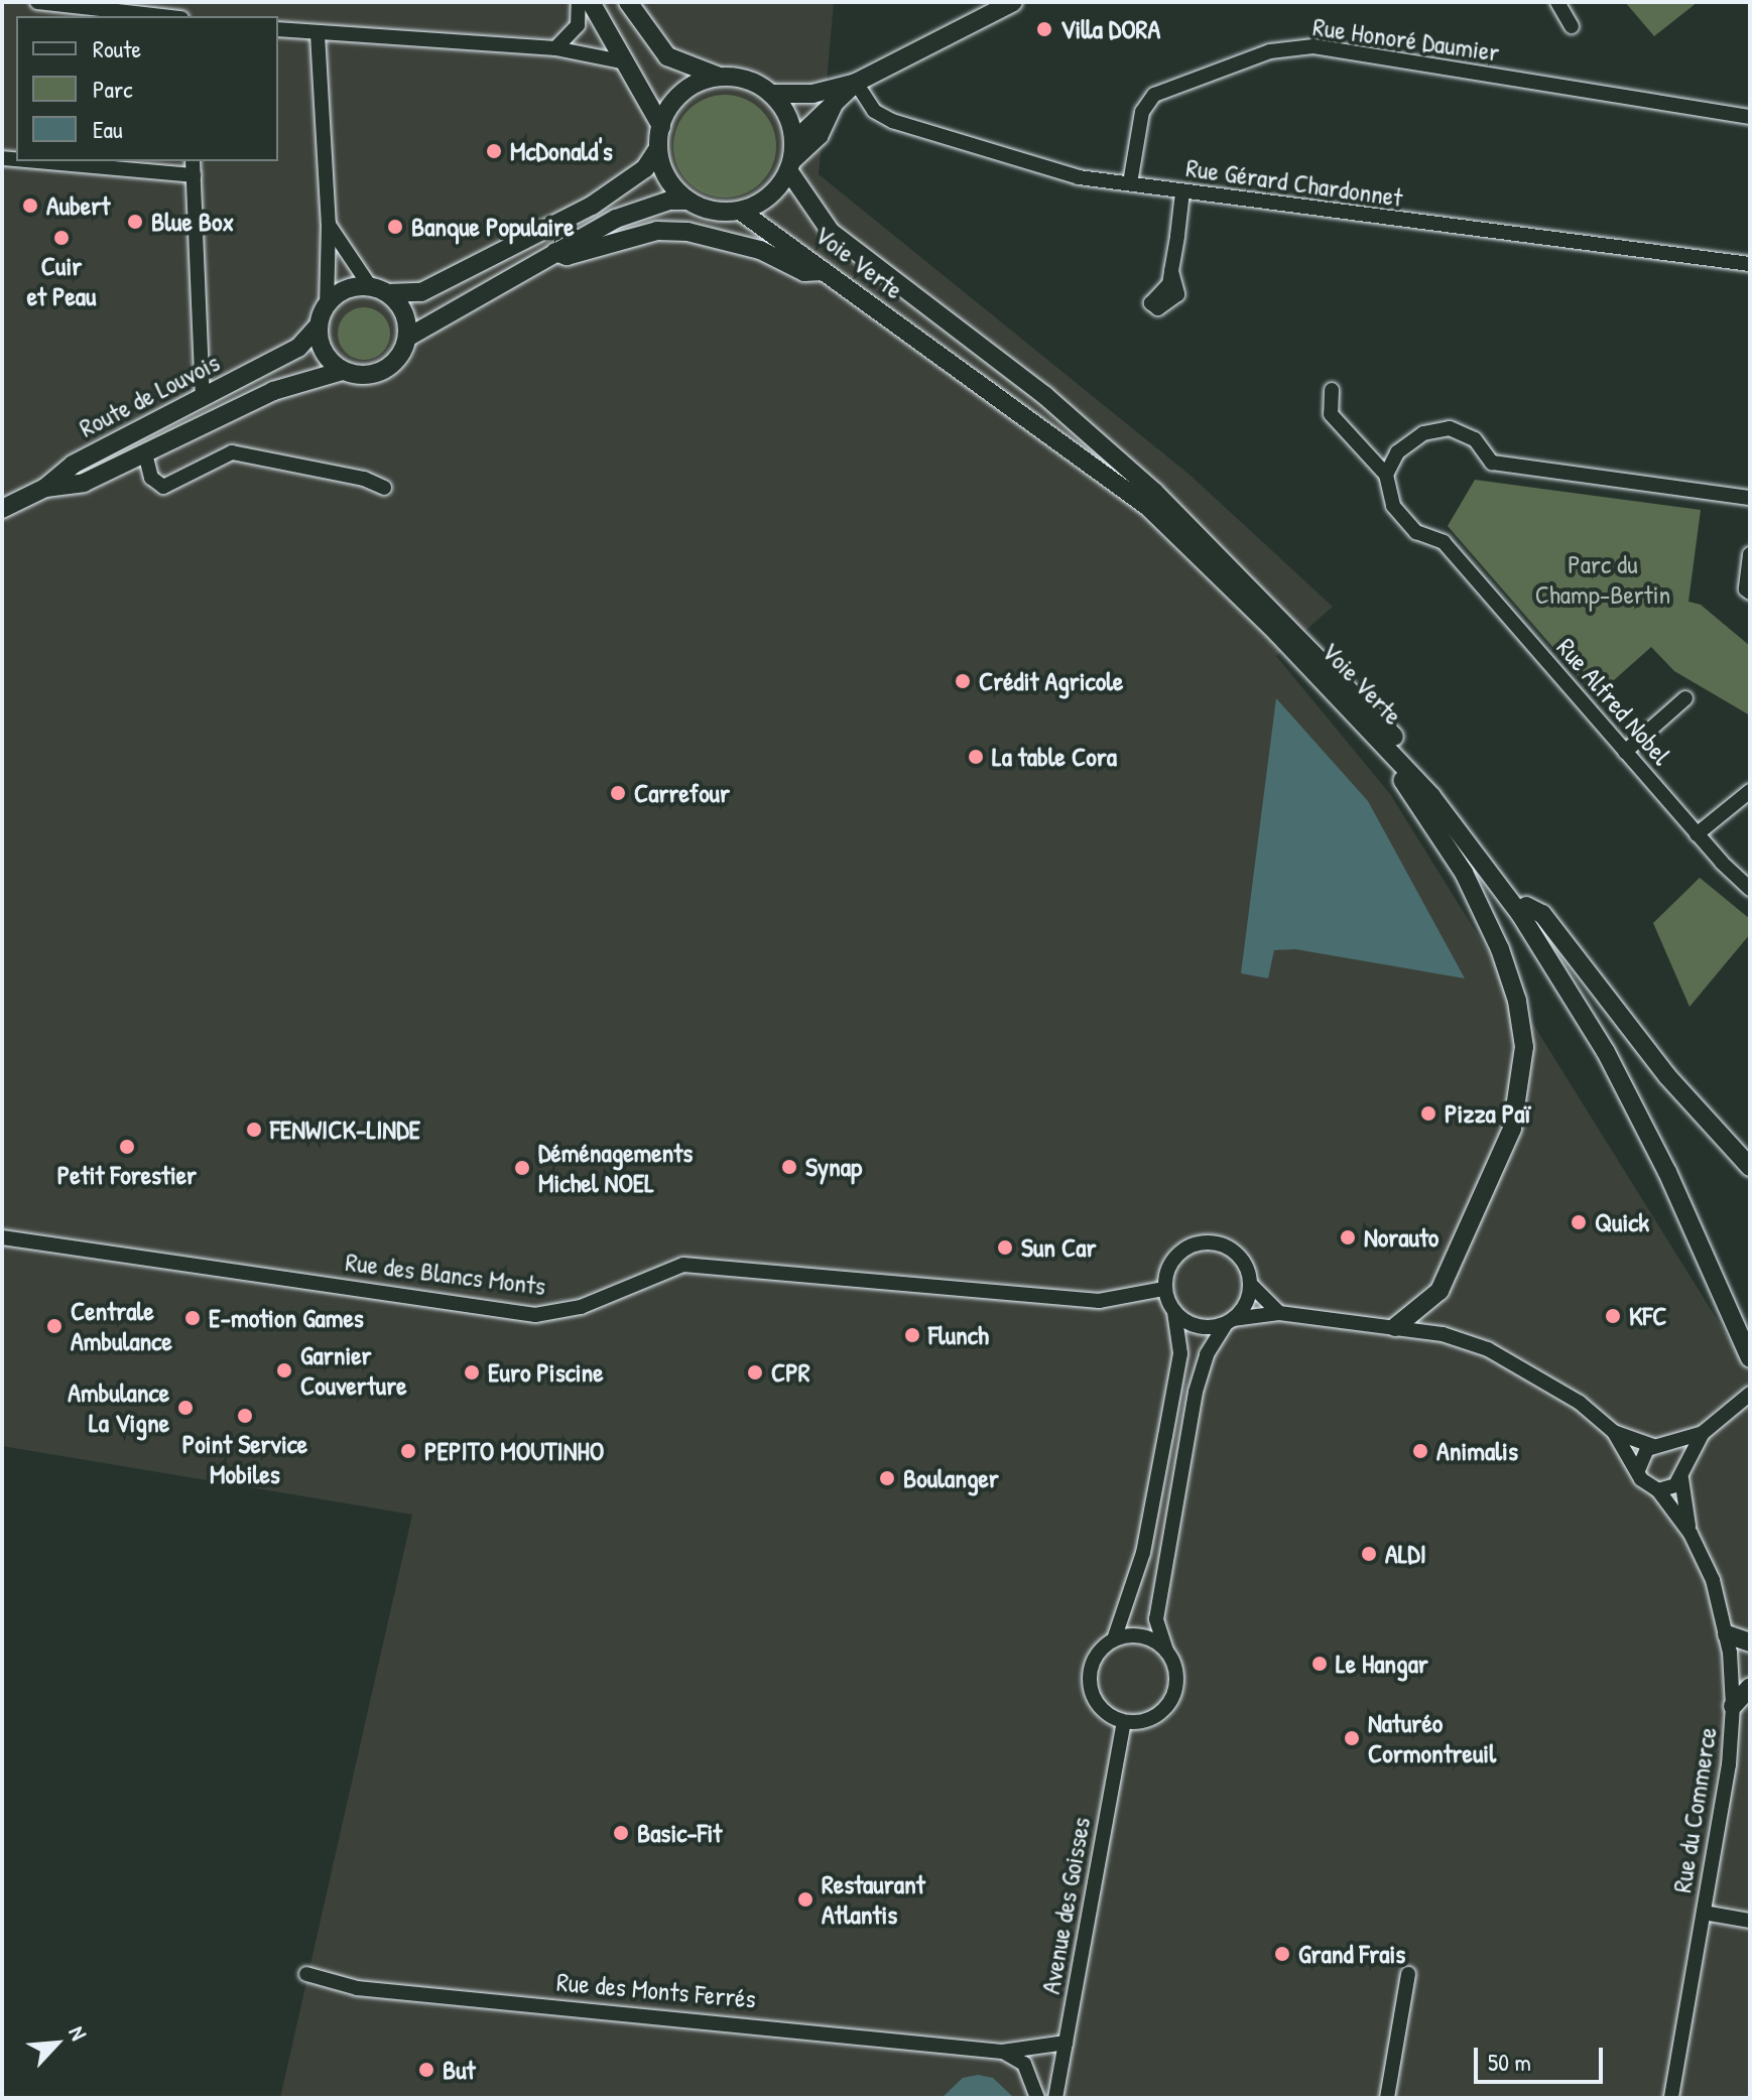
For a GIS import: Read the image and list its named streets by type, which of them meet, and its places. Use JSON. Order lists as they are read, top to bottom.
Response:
{
  "streets": {
    "main road": ["Voie Verte", "Route de Louvois"],
    "street": [
      "Rue Honoré Daumier",
      "Rue Gérard Chardonnet",
      "Rue Alfred Nobel",
      "Rue des Blancs Monts",
      "Rue du Commerce",
      "Avenue des Goisses",
      "Rue des Monts Ferrés"
    ]
  },
  "crossings": [
    ["Rue Honoré Daumier", "Rue Gérard Chardonnet"],
    ["Avenue des Goisses", "Rue des Monts Ferrés"]
  ],
  "parks": ["Parc du Champ-Bertin"],
  "places": [
    "Villa DORA",
    "McDonald's",
    "Aubert",
    "Blue Box",
    "Banque Populaire",
    "Cuir et Peau",
    "Crédit Agricole",
    "La table Cora",
    "Carrefour",
    "Pizza Paï",
    "FENWICK-LINDE",
    "Petit Forestier",
    "Synap",
    "Déménagements Michel NOEL",
    "Quick",
    "Norauto",
    "Sun Car",
    "KFC",
    "E-motion Games",
    "Centrale Ambulance",
    "Flunch",
    "Garnier Couverture",
    "Euro Piscine",
    "CPR",
    "Ambulance La Vigne",
    "Point Service Mobiles",
    "PEPITO MOUTINHO",
    "Animalis",
    "Boulanger",
    "ALDI",
    "Le Hangar",
    "Naturéo Cormontreuil",
    "Basic-Fit",
    "Restaurant Atlantis",
    "Grand Frais",
    "But"
  ],
  "legend": ["Route", "Parc", "Eau"],
  "scale_bar": "50 m",
  "north": "top right"
}
